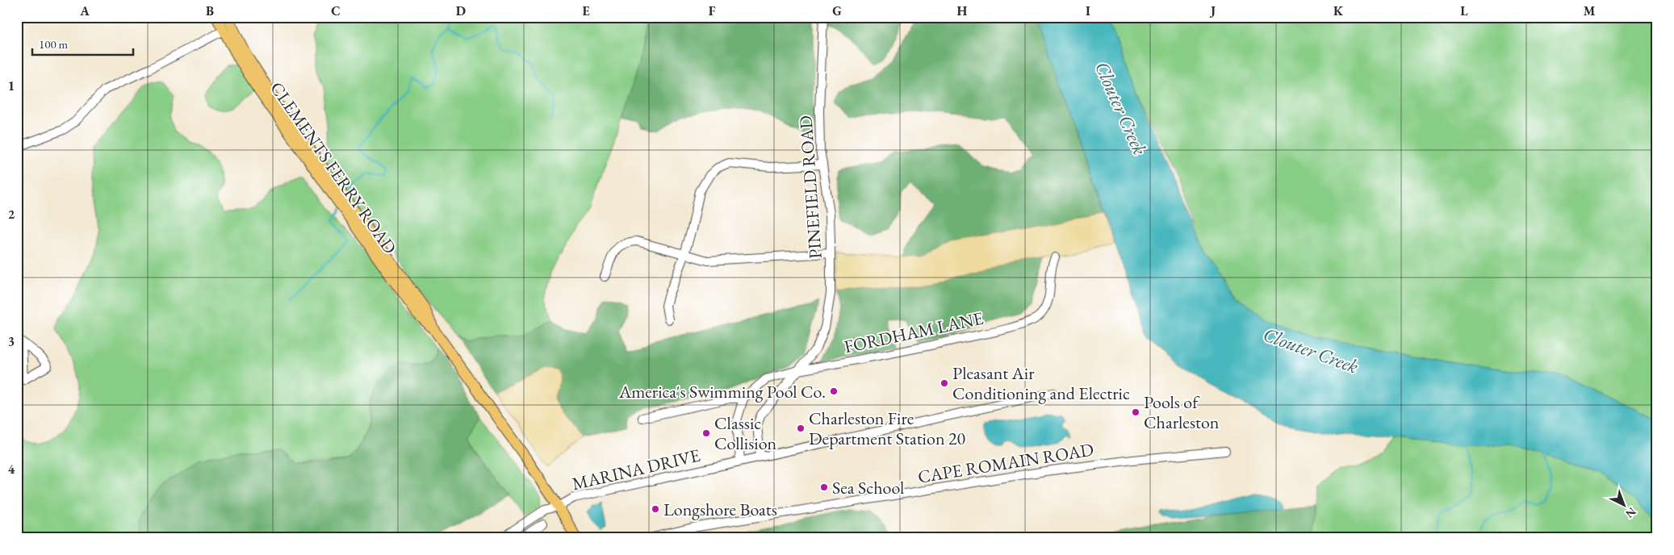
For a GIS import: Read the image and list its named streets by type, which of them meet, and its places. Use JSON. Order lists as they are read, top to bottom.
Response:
{
  "streets": {
    "main road": ["CLEMENTS FERRY ROAD"],
    "street": [
      "PINEFIELD ROAD",
      "FORDHAM LANE",
      "CAPE ROMAIN ROAD",
      "MARINA DRIVE"
    ]
  },
  "crossings": [
    ["CLEMENTS FERRY ROAD", "MARINA DRIVE"],
    ["PINEFIELD ROAD", "FORDHAM LANE"],
    ["PINEFIELD ROAD", "MARINA DRIVE"]
  ],
  "water": ["Clouter Creek"],
  "places": [
    "Pleasant Air Conditioning and Electric",
    "America's Swimming Pool Co.",
    "Pools of Charleston",
    "Charleston Fire Department Station 20",
    "Classic Collision",
    "Sea School",
    "Longshore Boats"
  ],
  "scale_bar": "100 m",
  "north": "bottom right",
  "grid": {
    "columns": [
      "A",
      "B",
      "C",
      "D",
      "E",
      "F",
      "G",
      "H",
      "I",
      "J",
      "K",
      "L",
      "M"
    ],
    "rows": [
      "1",
      "2",
      "3",
      "4"
    ]
  }
}
